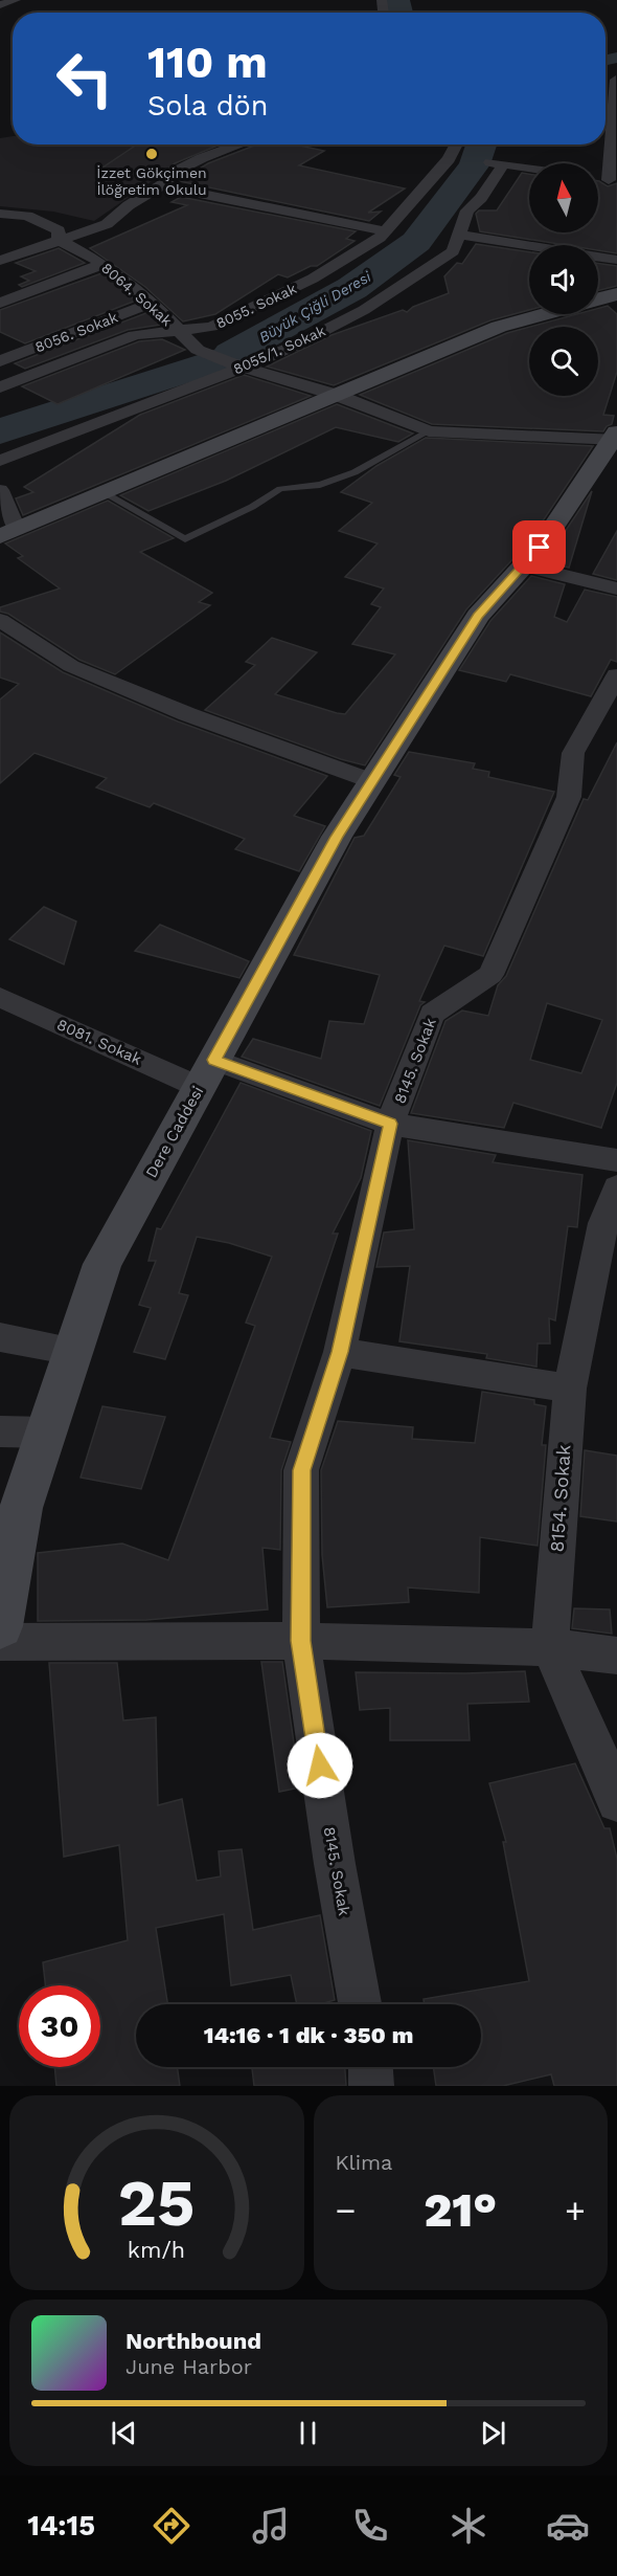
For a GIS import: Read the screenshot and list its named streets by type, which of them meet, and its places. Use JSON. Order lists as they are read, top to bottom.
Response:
{
  "streets": {
    "street": [
      "8064. Sokak",
      "8055. Sokak",
      "8056. Sokak",
      "8055/1. Sokak",
      "8081. Sokak",
      "8145. Sokak",
      "Dere Caddesi",
      "8154. Sokak"
    ]
  },
  "crossings": [
    ["8064. Sokak", "8055. Sokak"],
    ["8064. Sokak", "8056. Sokak"],
    ["8064. Sokak", "8055/1. Sokak"],
    ["8064. Sokak", "Dere Caddesi"],
    ["8081. Sokak", "8145. Sokak"],
    ["8081. Sokak", "Dere Caddesi"]
  ],
  "water": ["Büyük Çiğli Deresi"],
  "places": ["İzzet Gökçimen İlöğretim Okulu"],
  "north": "top",
  "page": {
    "turn": ["110 m", "Sola dön"],
    "limit": "30",
    "trip": "14:16 · 1 dk · 350 m",
    "tile": "Klima",
    "heat": ["−", "21°", "+"],
    "song": ["Northbound", "June Harbor"],
    "tabs": "14:15",
    "gauge": ["25", "km/h"]
  }
}
